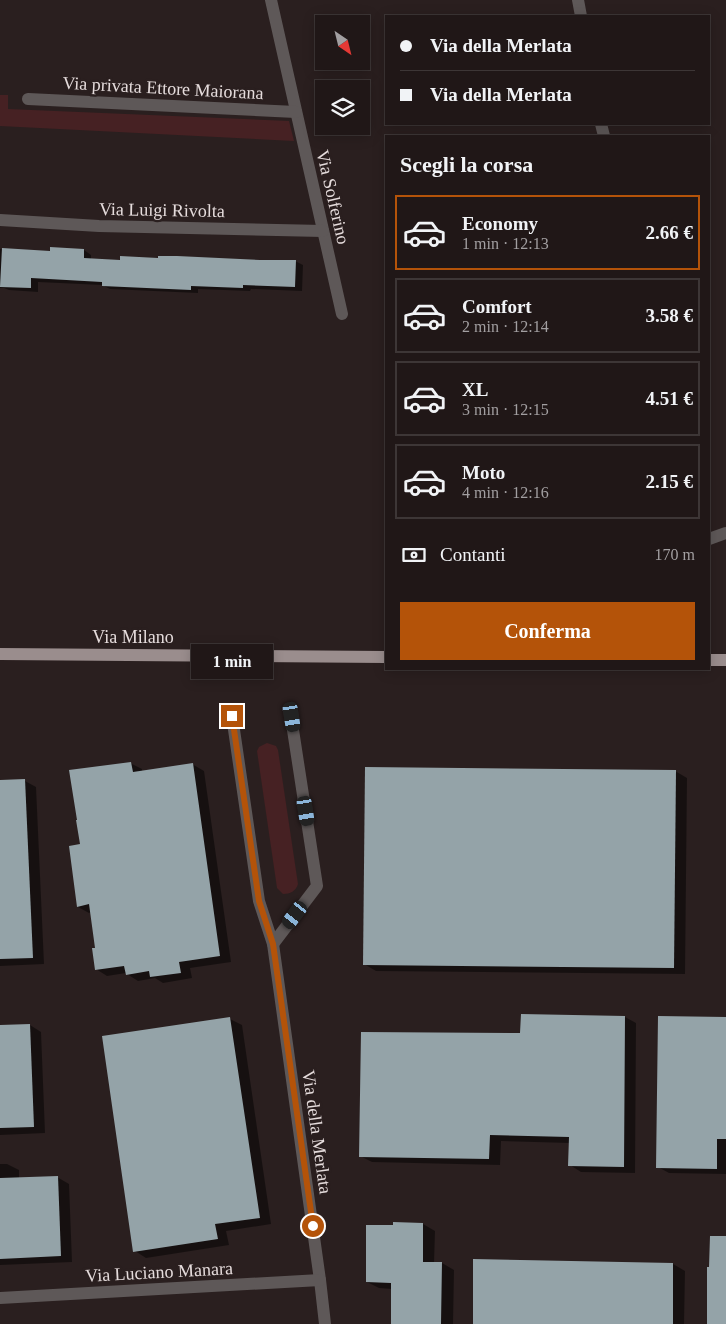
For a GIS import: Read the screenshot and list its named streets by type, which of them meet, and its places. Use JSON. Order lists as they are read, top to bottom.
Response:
{
  "streets": {
    "main road": ["Via Milano"],
    "street": [
      "Via privata Ettore Maiorana",
      "Via Solferino",
      "Via Luigi Rivolta",
      "Via della Merlata",
      "Via Luciano Manara"
    ]
  },
  "crossings": [
    ["Via privata Ettore Maiorana", "Via Solferino"],
    ["Via Solferino", "Via Luigi Rivolta"],
    ["Via della Merlata", "Via Luciano Manara"]
  ],
  "north": "bottom right",
  "page": {
    "banner": ["Via della Merlata", "Via della Merlata"],
    "heading": "Scegli la corsa",
    "list": [
      {
        "name": "Economy",
        "note": "1 min · 12:13",
        "value": "2.66 €"
      },
      {
        "name": "Comfort",
        "note": "2 min · 12:14",
        "value": "3.58 €"
      },
      {
        "name": "XL",
        "note": "3 min · 12:15",
        "value": "4.51 €"
      },
      {
        "name": "Moto",
        "note": "4 min · 12:16",
        "value": "2.15 €"
      }
    ],
    "pay": ["Contanti", "170 m"],
    "buttons": "Conferma",
    "bubble": "1 min"
  }
}
